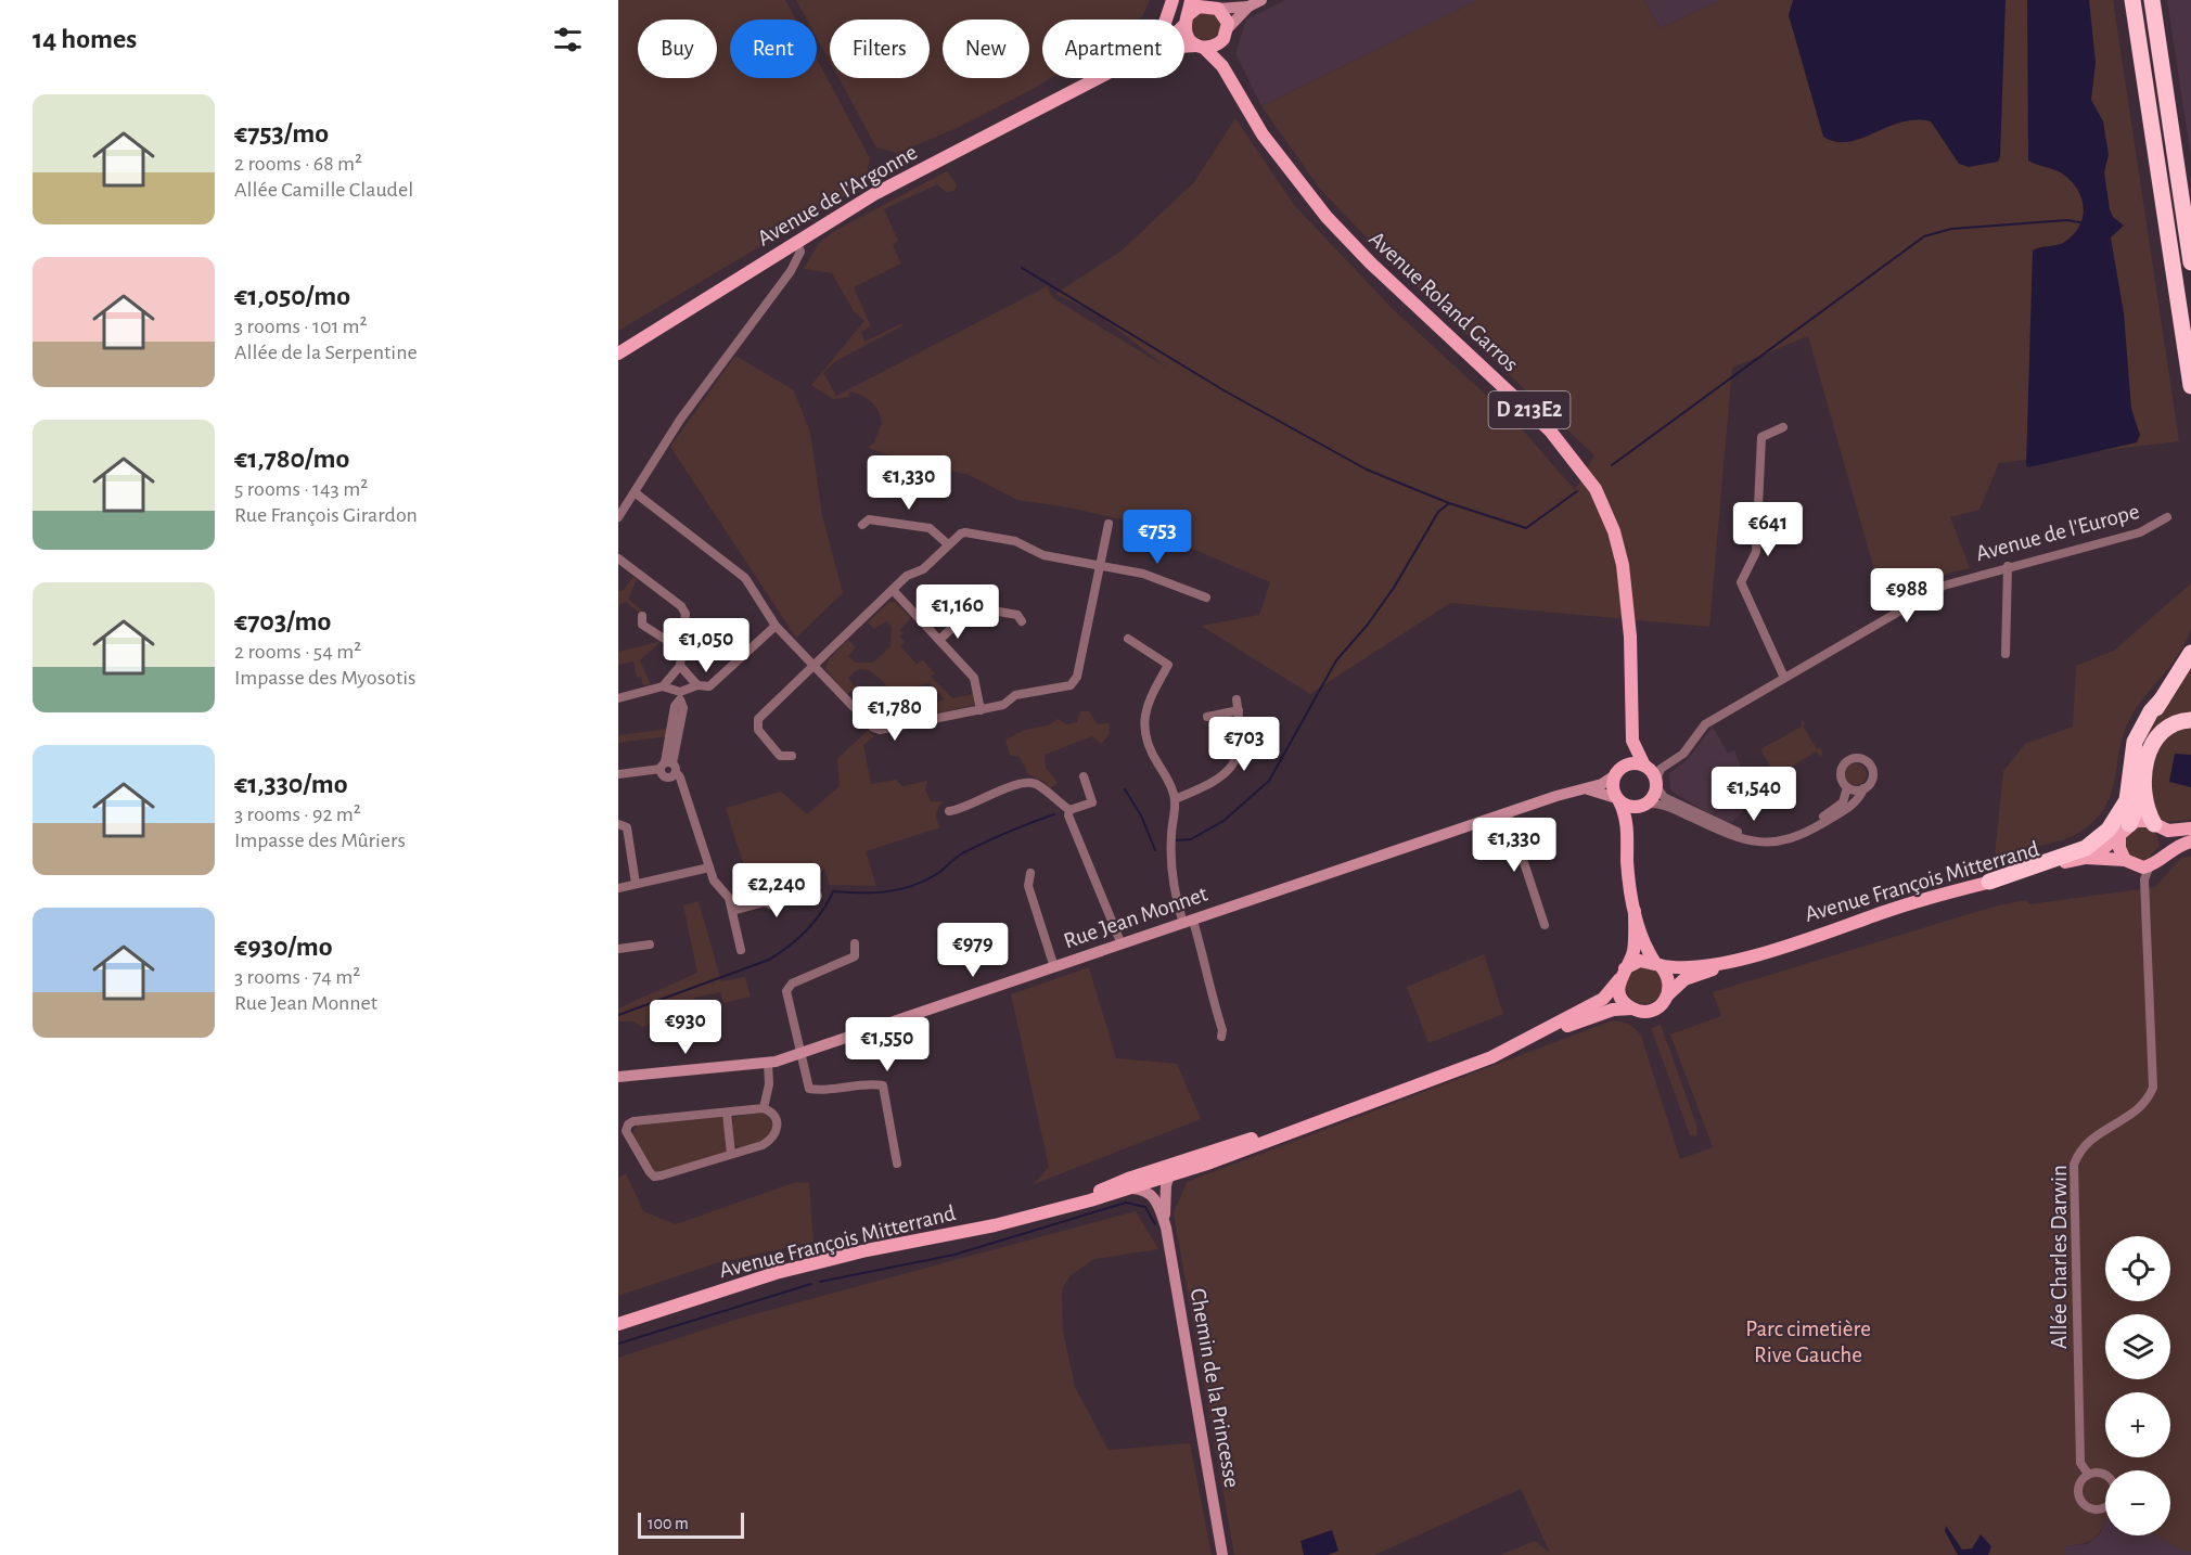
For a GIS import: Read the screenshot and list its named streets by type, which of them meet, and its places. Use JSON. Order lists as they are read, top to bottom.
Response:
{
  "streets": {
    "main road": [
      "Avenue de l'Argonne",
      "Avenue Roland Garros",
      "D 213E2",
      "Avenue François Mitterrand"
    ],
    "street": [
      "Avenue de l'Europe",
      "Rue Jean Monnet",
      "Allée Charles Darwin",
      "Chemin de la Princesse"
    ]
  },
  "crossings": [
    ["Avenue de l'Argonne", "Avenue Roland Garros"],
    ["Avenue Roland Garros", "Avenue de l'Europe"],
    ["Avenue Roland Garros", "Rue Jean Monnet"],
    ["Avenue de l'Europe", "Rue Jean Monnet"],
    ["Avenue François Mitterrand", "Allée Charles Darwin"],
    ["Avenue François Mitterrand", "Chemin de la Princesse"]
  ],
  "parks": ["Parc cimetière Rive Gauche"],
  "scale_bar": "100 m",
  "page": {
    "heading": "14 homes",
    "chip": [
      "Buy",
      "Rent",
      "Filters",
      "New",
      "Apartment"
    ],
    "list": [
      {
        "name": "€753/mo",
        "note": "2 rooms · 68 m² · Allée Camille Claudel"
      },
      {
        "name": "€1,050/mo",
        "note": "3 rooms · 101 m² · Allée de la Serpentine"
      },
      {
        "name": "€1,780/mo",
        "note": "5 rooms · 143 m² · Rue François Girardon"
      },
      {
        "name": "€703/mo",
        "note": "2 rooms · 54 m² · Impasse des Myosotis"
      },
      {
        "name": "€1,330/mo",
        "note": "3 rooms · 92 m² · Impasse des Mûriers"
      },
      {
        "name": "€930/mo",
        "note": "3 rooms · 74 m² · Rue Jean Monnet"
      }
    ],
    "price": [
      "€1,330",
      "€641",
      "€753",
      "€988",
      "€1,160",
      "€1,050",
      "€1,780",
      "€703",
      "€1,540",
      "€1,330",
      "€2,240",
      "€979",
      "€930",
      "€1,550"
    ],
    "map_buttons": ["+", "−"],
    "scale": "100 m"
  }
}
